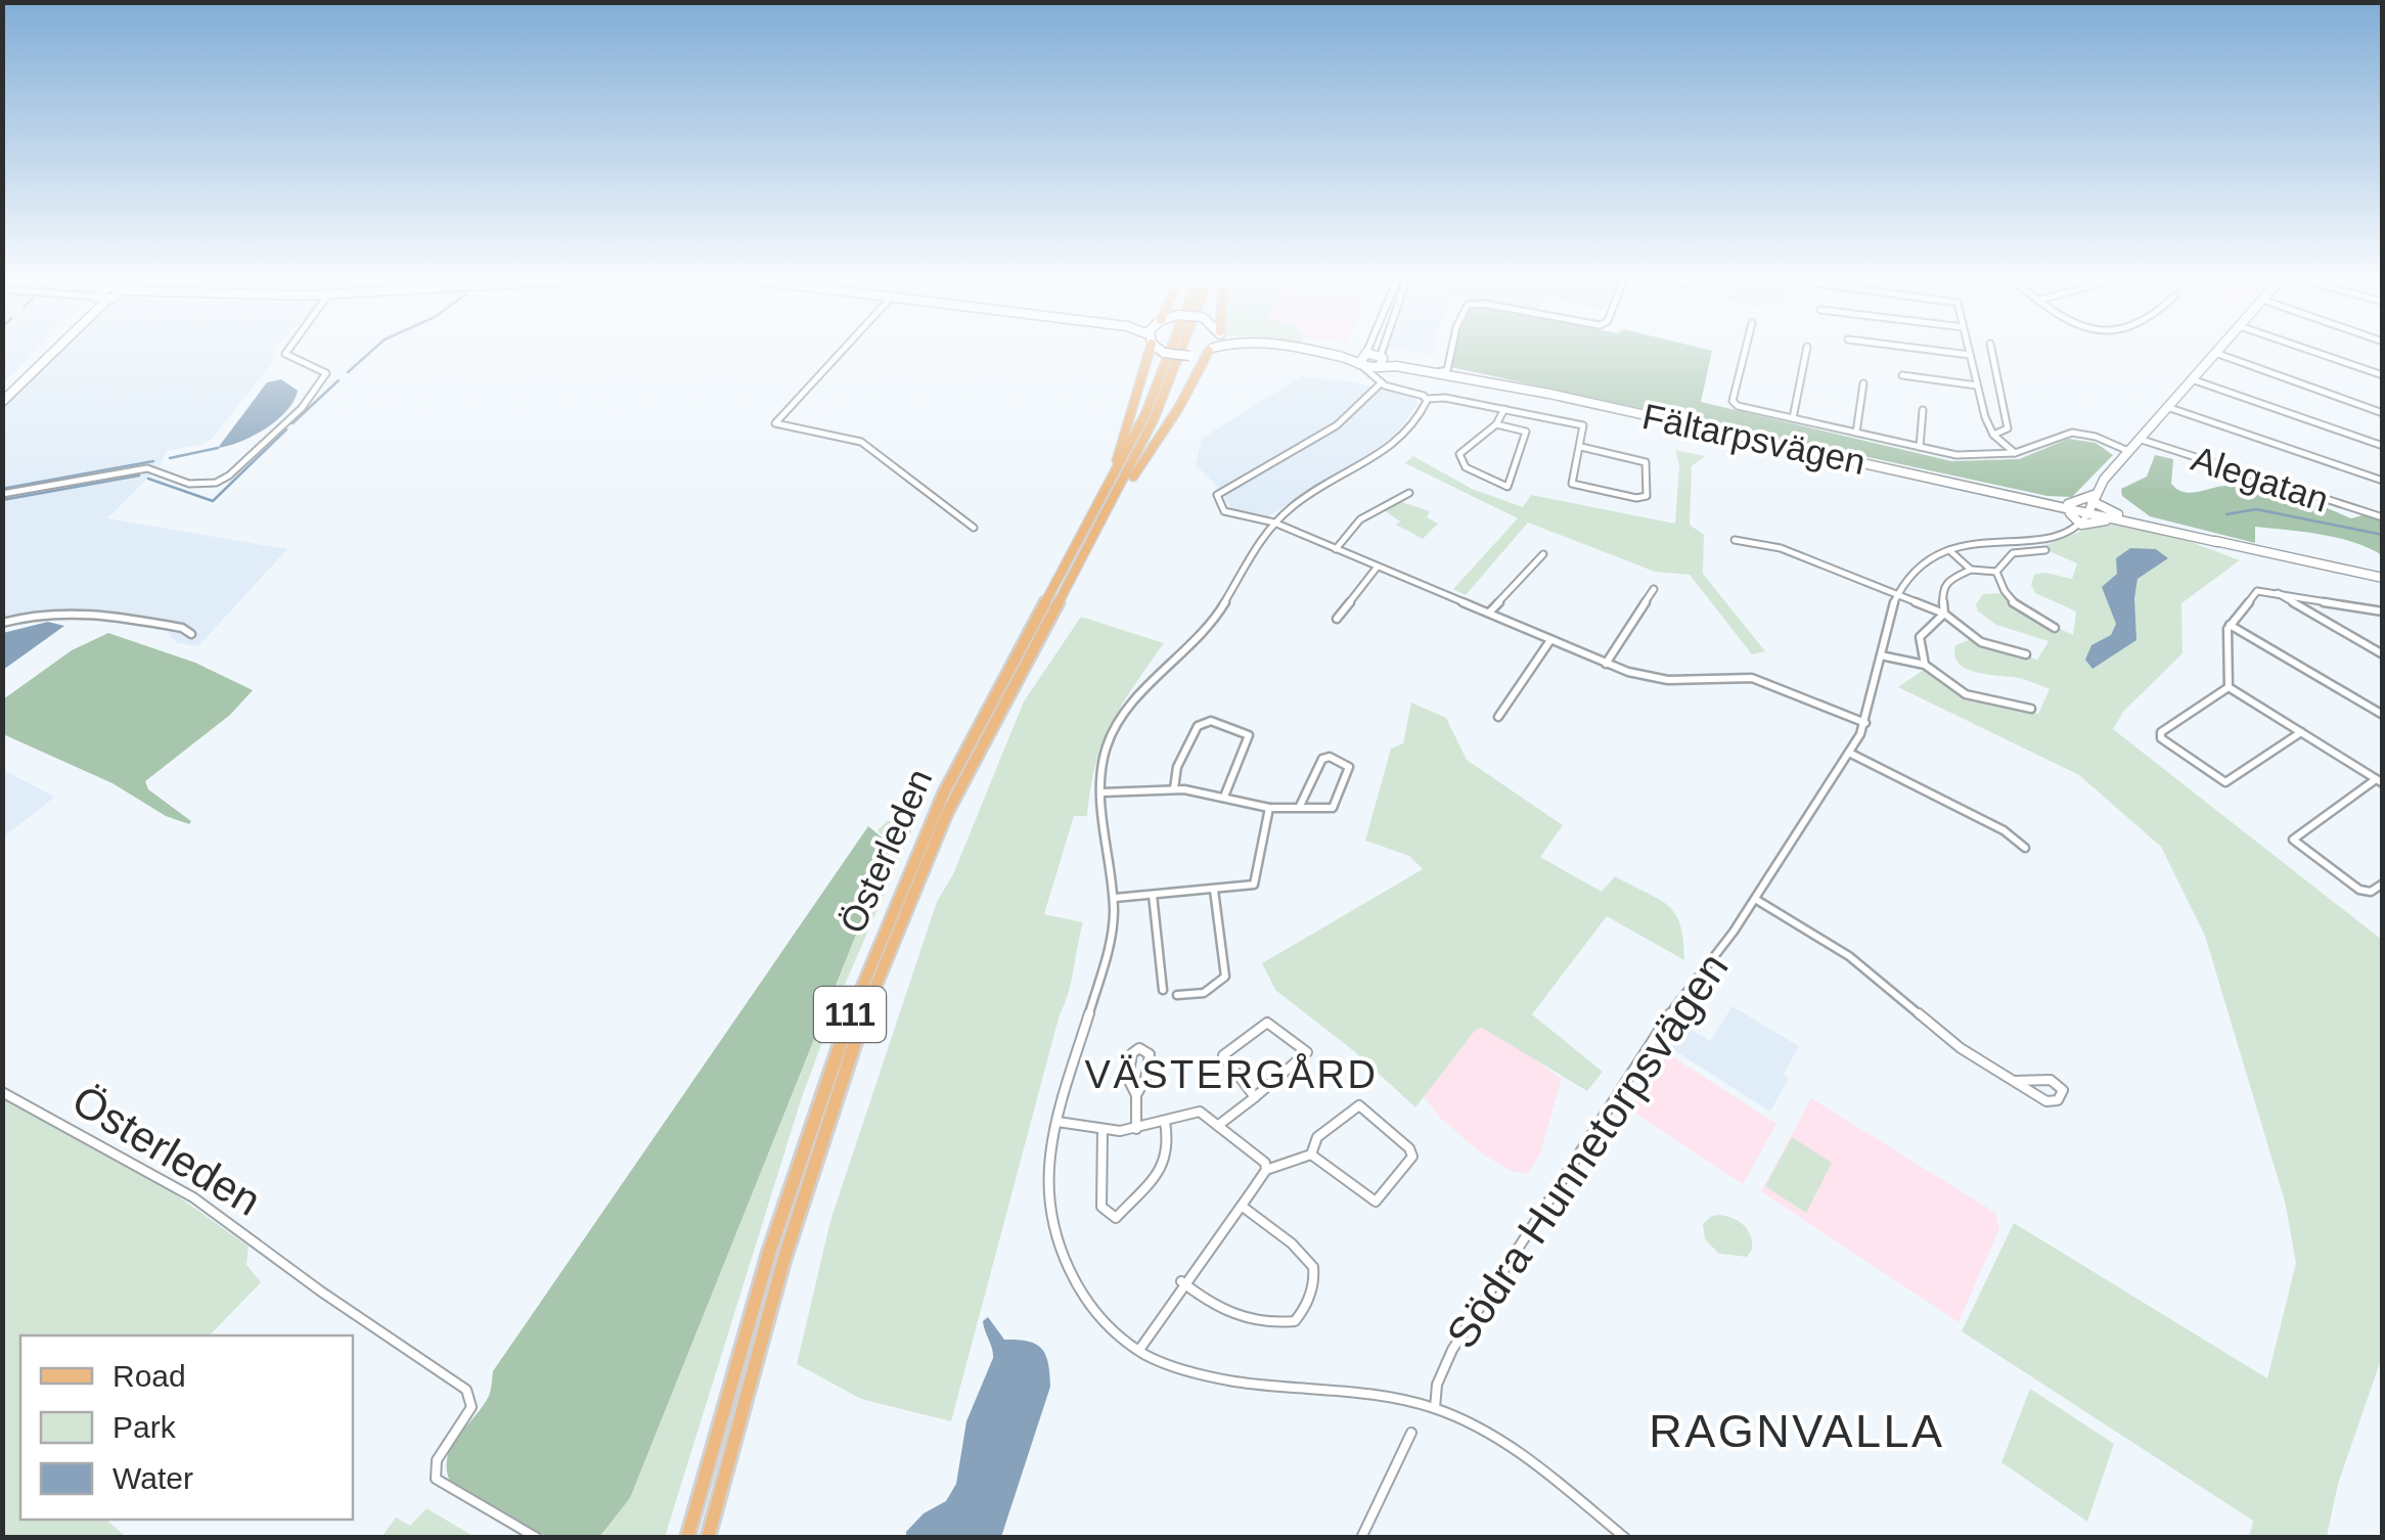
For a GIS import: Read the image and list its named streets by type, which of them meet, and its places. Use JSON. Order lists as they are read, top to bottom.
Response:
{
  "streets": {
    "main road": ["Österleden", "111"],
    "street": ["Fältarpsvägen", "Alegatan", "Södra Hunnetorpsvägen"]
  },
  "districts": ["VÄSTERGÅRD", "RAGNVALLA"],
  "legend": ["Road", "Park", "Water"]
}
